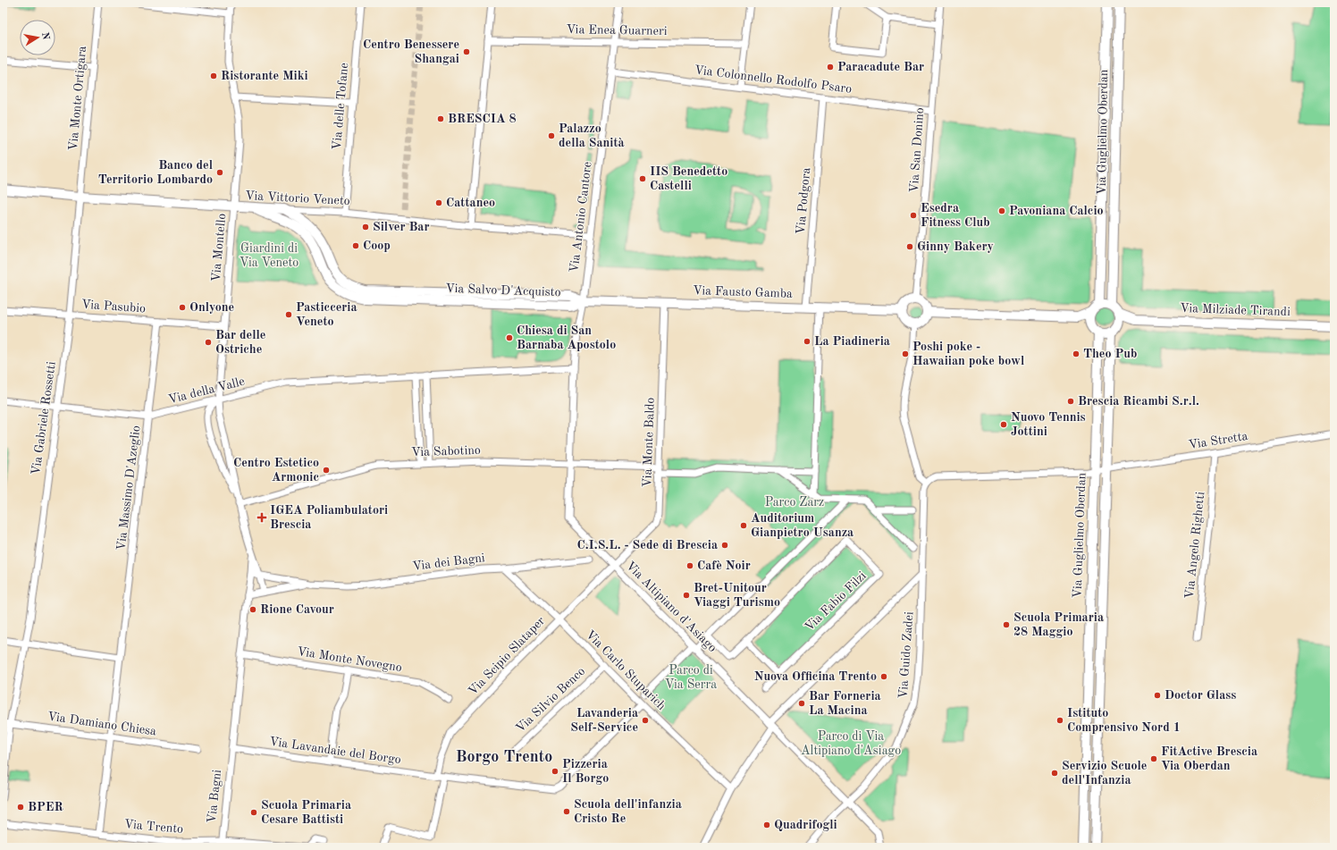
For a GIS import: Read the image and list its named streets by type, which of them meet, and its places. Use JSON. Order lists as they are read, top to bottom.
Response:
{
  "streets": {
    "street": [
      "Via Enea Guarneri",
      "Via Colonnello Rodolfo Psaro",
      "Via Monte Ortigara",
      "Via delle Tofane",
      "Via Guglielmo Oberdan",
      "Via San Donino",
      "Via Vittorio Veneto",
      "Via Podgora",
      "Via Antonio Cantore",
      "Via Montello",
      "Via Salvo D'Acquisto",
      "Via Fausto Gamba",
      "Via Pasubio",
      "Via Milziade Tirandi",
      "Via della Valle",
      "Via Gabriele Rossetti",
      "Via Stretta",
      "Via Monte Baldo",
      "Via Sabotino",
      "Via Massimo D'Azeglio",
      "Via Angelo Righetti",
      "Via dei Bagni",
      "Via Fabio Filzi",
      "Via Altipiano d'Asiago",
      "Via Guido Zadei",
      "Via Scipio Slataper",
      "Via Monte Novegno",
      "Via Carlo Stuparich",
      "Via Silvio Benco",
      "Via Damiano Chiesa",
      "Via Lavandaie del Borgo",
      "Via Bagni",
      "Via Trento"
    ]
  },
  "crossings": [
    ["Via Enea Guarneri", "Via Antonio Cantore"],
    ["Via Colonnello Rodolfo Psaro", "Via San Donino"],
    ["Via Colonnello Rodolfo Psaro", "Via Podgora"],
    ["Via Colonnello Rodolfo Psaro", "Via Antonio Cantore"],
    ["Via Monte Ortigara", "Via Vittorio Veneto"],
    ["Via Monte Ortigara", "Via Gabriele Rossetti"],
    ["Via delle Tofane", "Via Vittorio Veneto"],
    ["Via Guglielmo Oberdan", "Via Milziade Tirandi"],
    ["Via Guglielmo Oberdan", "Via Stretta"],
    ["Via San Donino", "Via Fausto Gamba"],
    ["Via Vittorio Veneto", "Via Antonio Cantore"],
    ["Via Vittorio Veneto", "Via Montello"],
    ["Via Vittorio Veneto", "Via Salvo D'Acquisto"],
    ["Via Vittorio Veneto", "Via Gabriele Rossetti"],
    ["Via Podgora", "Via Fausto Gamba"],
    ["Via Antonio Cantore", "Via Salvo D'Acquisto"],
    ["Via Antonio Cantore", "Via Fausto Gamba"],
    ["Via Antonio Cantore", "Via della Valle"],
    ["Via Antonio Cantore", "Via Monte Baldo"],
    ["Via Antonio Cantore", "Via Sabotino"],
    ["Via Antonio Cantore", "Via Altipiano d'Asiago"],
    ["Via Antonio Cantore", "Via Scipio Slataper"],
    ["Via Montello", "Via Pasubio"],
    ["Via Montello", "Via della Valle"],
    ["Via Salvo D'Acquisto", "Via Fausto Gamba"],
    ["Via Fausto Gamba", "Via Monte Baldo"],
    ["Via Pasubio", "Via Gabriele Rossetti"],
    ["Via Pasubio", "Via Massimo D'Azeglio"],
    ["Via della Valle", "Via Gabriele Rossetti"],
    ["Via della Valle", "Via Massimo D'Azeglio"],
    ["Via Gabriele Rossetti", "Via Damiano Chiesa"],
    ["Via Stretta", "Via Angelo Righetti"],
    ["Via Monte Baldo", "Via Sabotino"],
    ["Via Monte Baldo", "Via Altipiano d'Asiago"],
    ["Via Monte Baldo", "Via Scipio Slataper"],
    ["Via Massimo D'Azeglio", "Via Damiano Chiesa"],
    ["Via Massimo D'Azeglio", "Via Trento"],
    ["Via dei Bagni", "Via Carlo Stuparich"],
    ["Via Altipiano d'Asiago", "Via Guido Zadei"],
    ["Via Altipiano d'Asiago", "Via Scipio Slataper"],
    ["Via Scipio Slataper", "Via Carlo Stuparich"],
    ["Via Scipio Slataper", "Via Lavandaie del Borgo"],
    ["Via Carlo Stuparich", "Via Silvio Benco"],
    ["Via Carlo Stuparich", "Via Lavandaie del Borgo"],
    ["Via Lavandaie del Borgo", "Via Bagni"],
    ["Via Bagni", "Via Trento"]
  ],
  "districts": ["Borgo Trento"],
  "parks": [
    "Giardini di Via Veneto",
    "Parco Zarz",
    "Parco di Via Serra",
    "Parco di Via Altipiano d'Asiago"
  ],
  "places": {
    "other": [
      "Centro Benessere Shangai",
      "Paracadute Bar",
      "Ristorante Miki",
      "BRESCIA 8",
      "Palazzo della Sanità",
      "Banco del Territorio Lombardo",
      "IIS Benedetto Castelli",
      "Cattaneo",
      "Pavoniana Calcio",
      "Esedra Fitness Club",
      "Silver Bar",
      "Coop",
      "Ginny Bakery",
      "Onlyone",
      "Pasticceria Veneto",
      "Chiesa di San Barnaba Apostolo",
      "La Piadineria",
      "Bar delle Ostriche",
      "Poshi poke - Hawaiian poke bowl",
      "Theo Pub",
      "Brescia Ricambi S.r.l.",
      "Nuovo Tennis Jottini",
      "Centro Estetico Armonic",
      "Auditorium Gianpietro Usanza",
      "C.I.S.L. - Sede di Brescia",
      "Cafè Noir",
      "Bret-Unitour Viaggi Turismo",
      "Rione Cavour",
      "Scuola Primaria 28 Maggio",
      "Nuova Officina Trento",
      "Doctor Glass",
      "Bar Forneria La Macina",
      "Lavanderia Self-Service",
      "Istituto Comprensivo Nord 1",
      "FitActive Brescia Via Oberdan",
      "Pizzeria Il Borgo",
      "Servizio Scuole dell'Infanzia",
      "BPER",
      "Scuola dell'infanzia Cristo Re",
      "Scuola Primaria Cesare Battisti",
      "Quadrifogli"
    ],
    "health": ["IGEA Poliambulatori Brescia"]
  },
  "north": "right"
}
